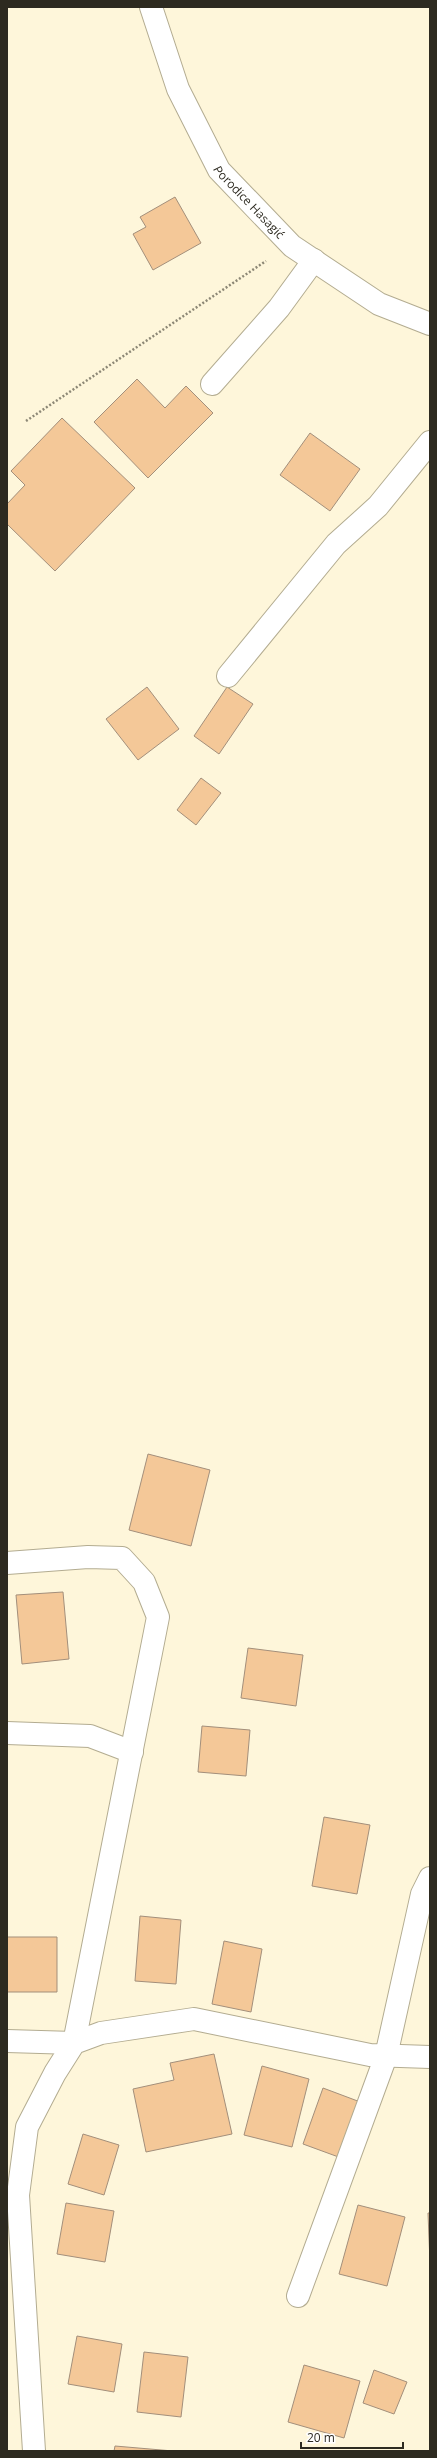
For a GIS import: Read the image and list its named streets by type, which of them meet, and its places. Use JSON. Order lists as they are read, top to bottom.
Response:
{
  "streets": {
    "street": ["Porodice Hasagić"]
  },
  "scale_bar": "20 m"
}
